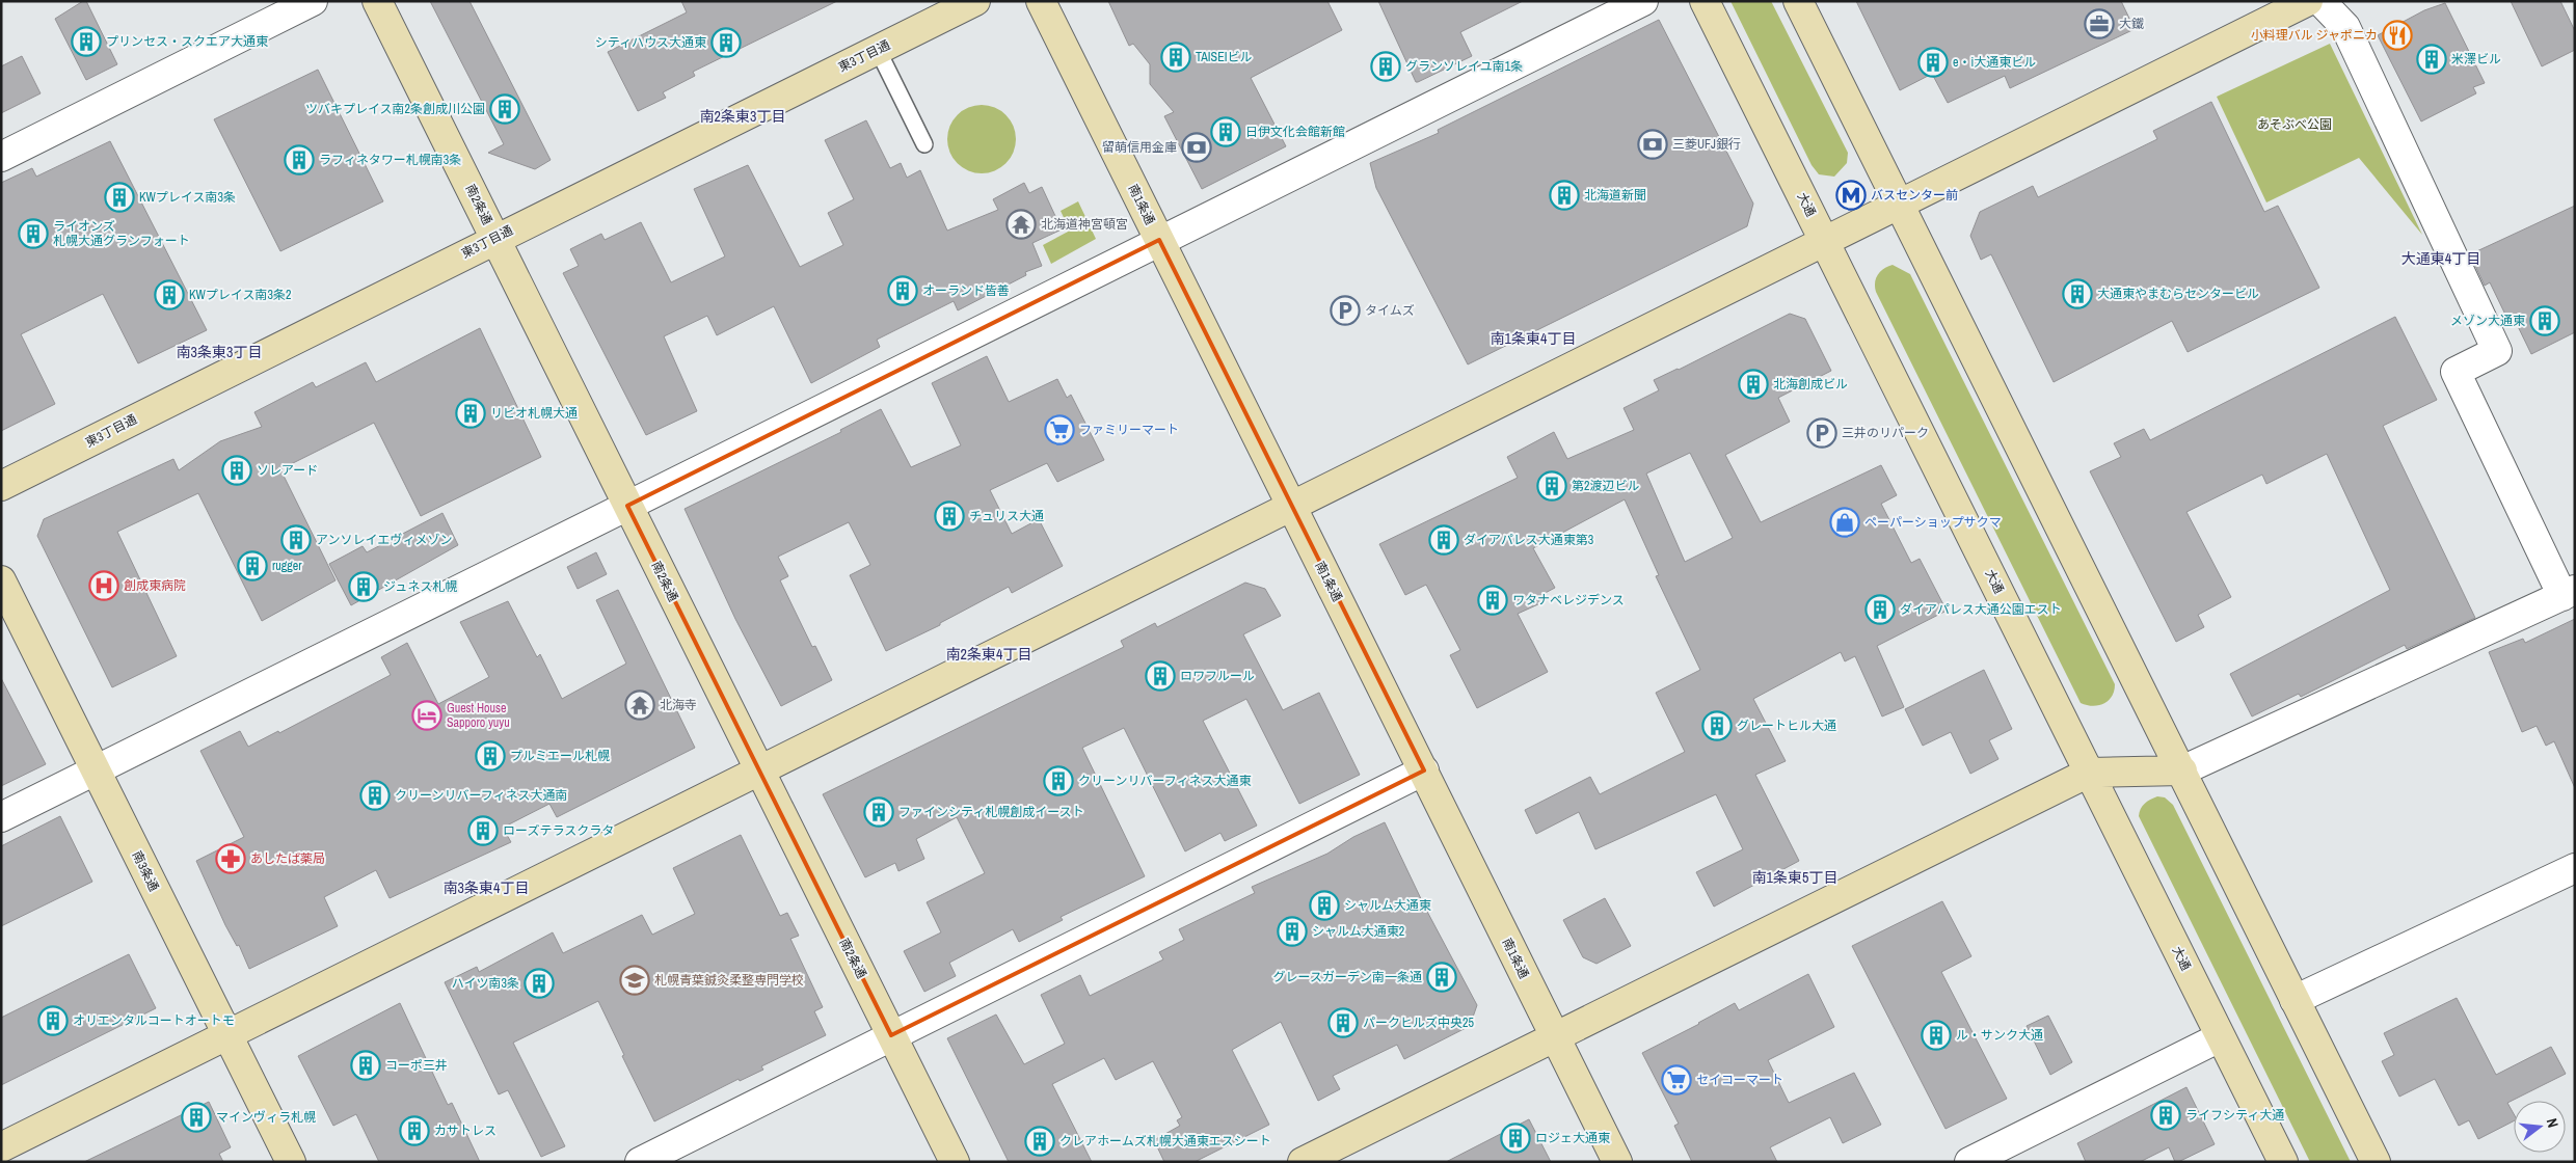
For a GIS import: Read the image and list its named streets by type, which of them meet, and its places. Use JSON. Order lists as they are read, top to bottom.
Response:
{
  "streets": {
    "street": [
      "東3丁目通",
      "南2条通",
      "南1条通",
      "大通",
      "南3条通"
    ]
  },
  "crossings": [
    ["東3丁目通", "南2条通"]
  ],
  "districts": [
    "南2条東3丁目",
    "大通東4丁目",
    "南1条東4丁目",
    "南3条東3丁目",
    "南2条東4丁目",
    "南1条東5丁目",
    "南3条東4丁目"
  ],
  "parks": ["あそぶべ公園"],
  "places": {
    "office": ["大鐵"],
    "restaurant": ["小料理バル ジャポニカ"],
    "building": [
      "プリンセス・スクエア大通東",
      "シティハウス大通東",
      "TAISEIビル",
      "米澤ビル",
      "e・i大通東ビル",
      "グランソレイユ南1条",
      "ツバキプレイス南2条創成川公園",
      "日伊文化会館新館",
      "ラフィネタワー札幌南3条",
      "北海道新聞",
      "KWプレイス南3条",
      "ライオンズ 札幌大通グランフォート",
      "オーランド皆善",
      "大通東やまむらセンタービル",
      "KWプレイス南3条2",
      "メゾン大通東",
      "北海創成ビル",
      "リビオ札幌大通",
      "ソレアード",
      "第2渡辺ビル",
      "チュリス大通",
      "アンソレイエヴィメゾン",
      "ダイアパレス大通東第3",
      "rugger",
      "ジュネス札幌",
      "ワタナベレジデンス",
      "ダイアパレス大通公園エスト",
      "ロワフルール",
      "グレートヒル大通",
      "プルミエール札幌",
      "クリーンリバーフィネス大通東",
      "クリーンリバーフィネス大通南",
      "ファインシティ札幌創成イースト",
      "ローズテラスクラタ",
      "シャルム大通東",
      "シャルム大通東2",
      "グレースガーデン南一条通",
      "ハイツ南3条",
      "オリエンタルコートオートモ",
      "パークヒルズ中央25",
      "ル・サンク大通",
      "コーポ三井",
      "ライフシティ大通",
      "マインヴィラ札幌",
      "カサトレス",
      "ロジェ大通東",
      "クレアホームズ札幌大通東エスシート"
    ],
    "bank": ["三菱UFJ銀行", "留萌信用金庫"],
    "metro station": ["バスセンター前"],
    "temple": ["北海道神宮頓宮", "北海寺"],
    "parking": ["タイムズ", "三井のリパーク"],
    "supermarket": ["ファミリーマート", "セイコーマート"],
    "shop": ["ペーパーショップサクマ"],
    "hospital": ["創成東病院"],
    "hotel": ["Guest House Sapporo yuyu"],
    "pharmacy": ["あしたば薬局"],
    "school or university": ["札幌青葉鍼灸柔整専門学校"]
  },
  "north": "right"
}
